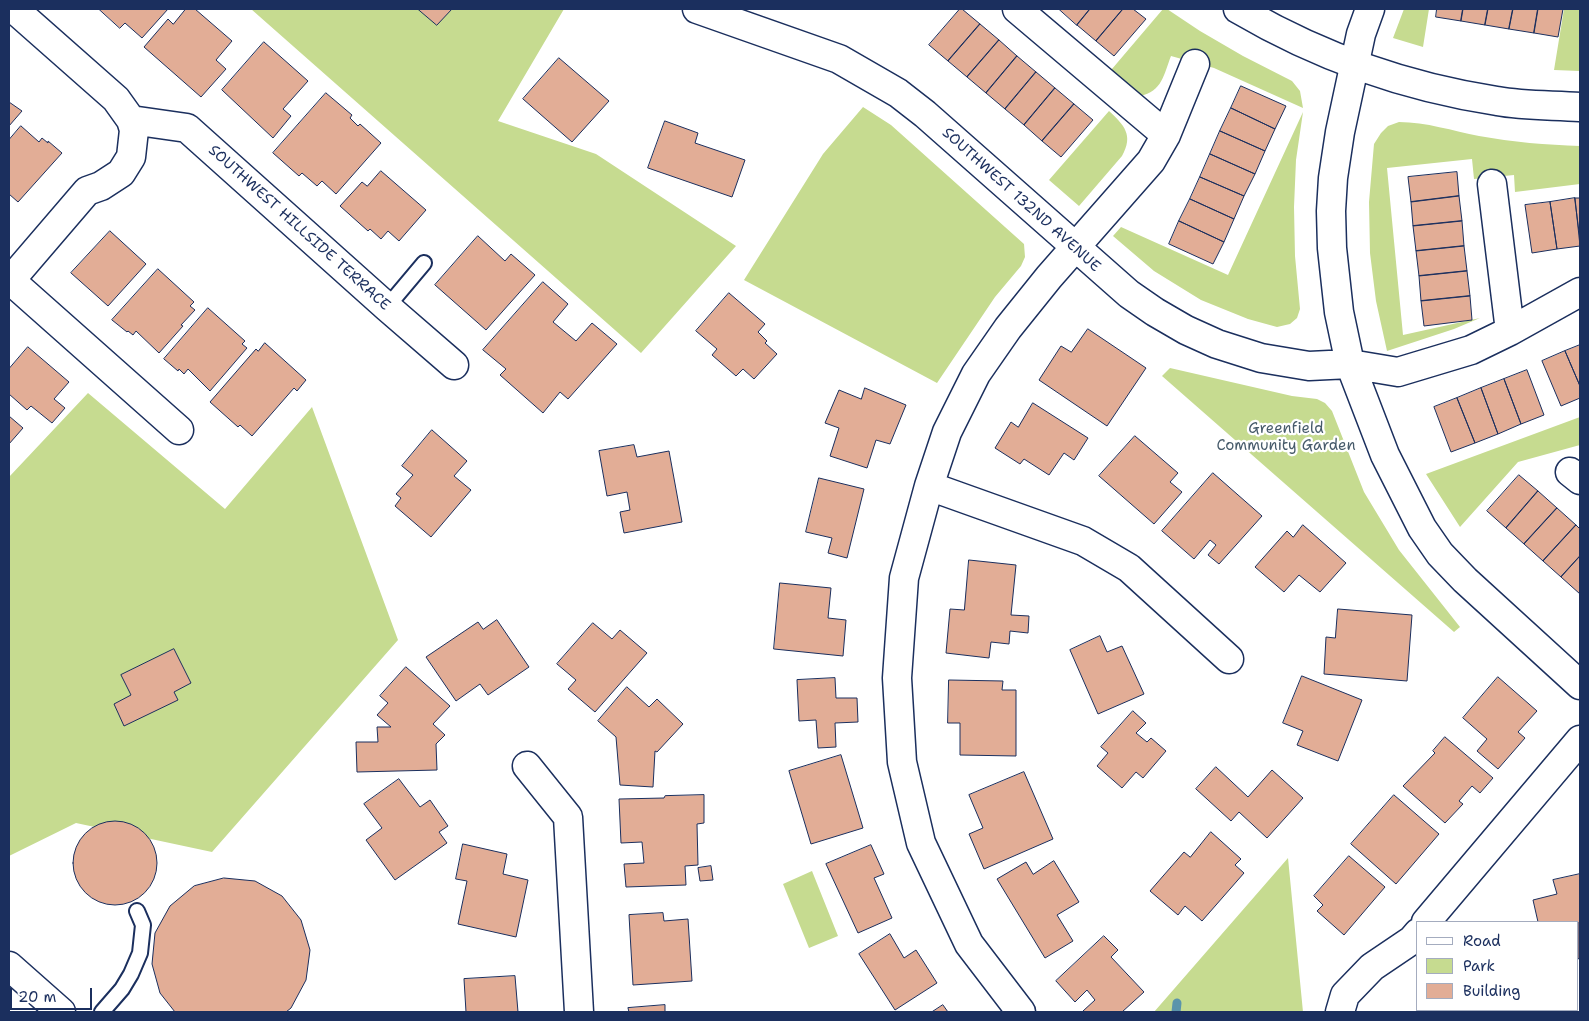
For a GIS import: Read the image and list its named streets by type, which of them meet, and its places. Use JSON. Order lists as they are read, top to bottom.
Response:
{
  "streets": {
    "street": ["SOUTHWEST 132ND AVENUE", "SOUTHWEST HILLSIDE TERRACE"]
  },
  "parks": ["Greenfield Community Garden"],
  "legend": ["Road", "Park", "Building"],
  "scale_bar": "20 m"
}
